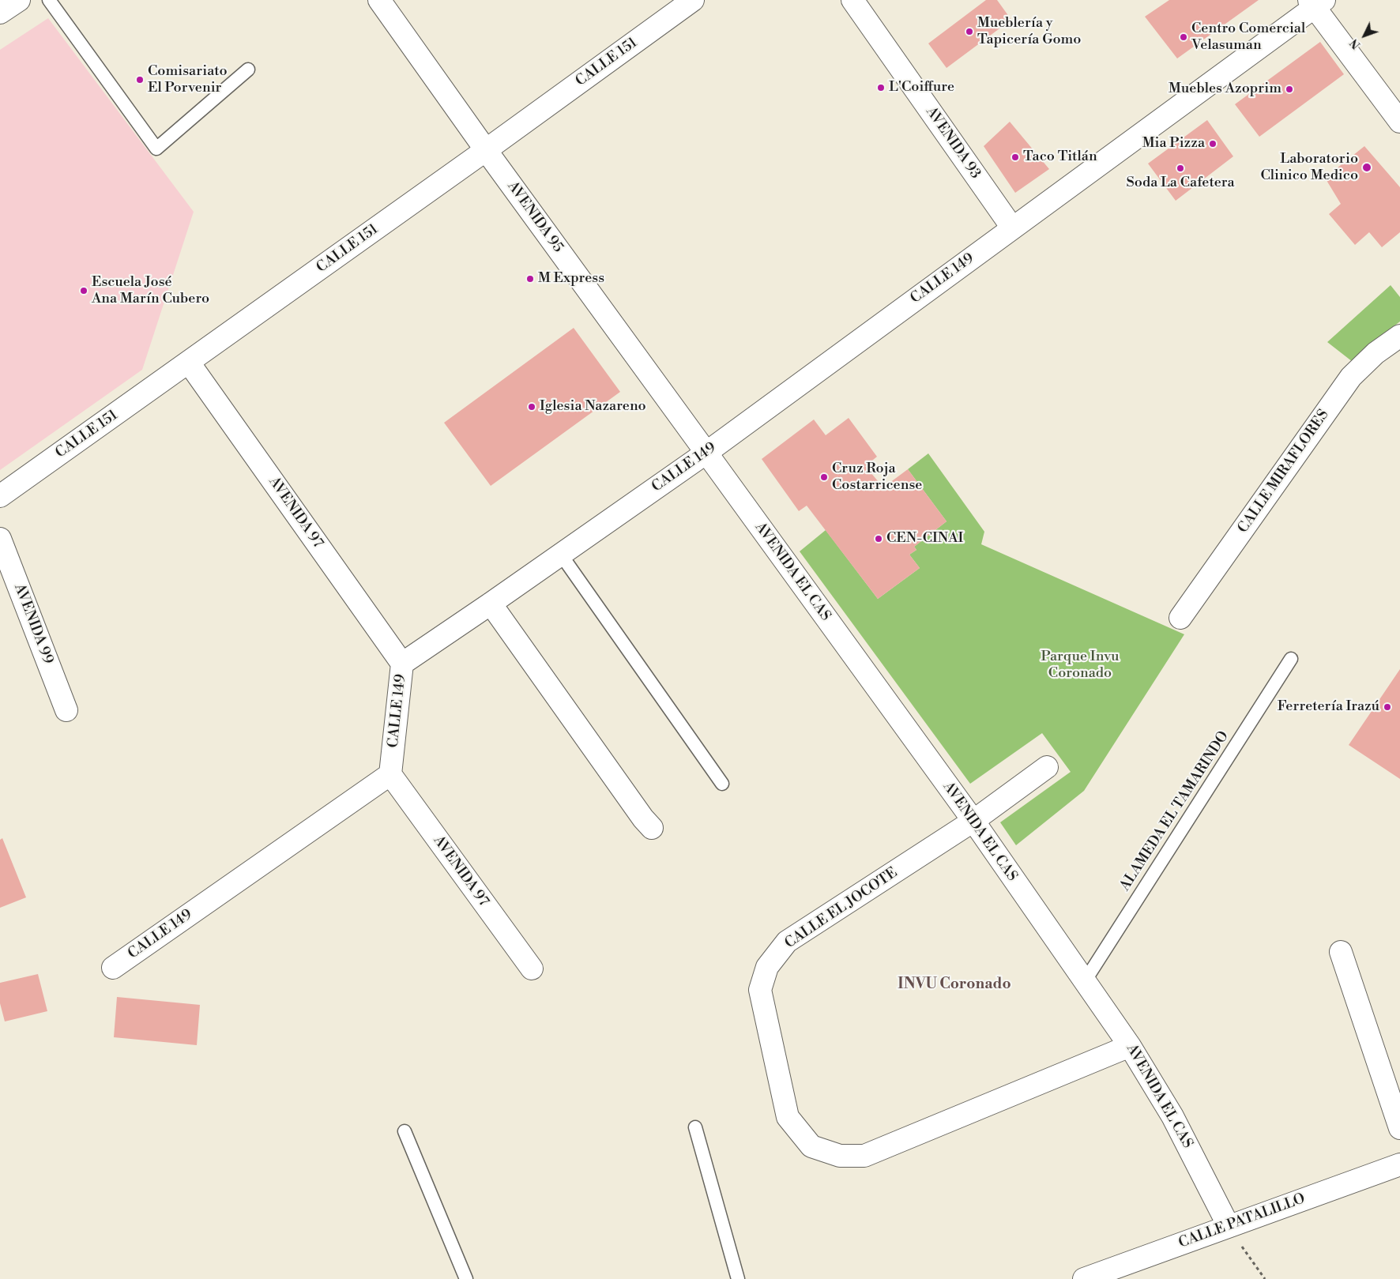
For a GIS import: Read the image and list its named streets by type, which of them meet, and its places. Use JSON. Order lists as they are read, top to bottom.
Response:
{
  "streets": {
    "street": [
      "CALLE 151",
      "AVENIDA 93",
      "AVENIDA 95",
      "CALLE 149",
      "CALLE MIRAFLORES",
      "AVENIDA 97",
      "AVENIDA EL CAS",
      "AVENIDA 99",
      "CALLE EL JOCOTE",
      "CALLE PATALILLO"
    ],
    "lane": ["ALAMEDA EL TAMARINDO"]
  },
  "crossings": [
    ["CALLE 151", "AVENIDA 95"],
    ["CALLE 151", "AVENIDA 97"],
    ["AVENIDA 93", "CALLE 149"],
    ["AVENIDA 95", "CALLE 149"],
    ["AVENIDA 95", "AVENIDA EL CAS"],
    ["CALLE 149", "AVENIDA 97"],
    ["CALLE 149", "AVENIDA EL CAS"],
    ["AVENIDA EL CAS", "ALAMEDA EL TAMARINDO"],
    ["AVENIDA EL CAS", "CALLE EL JOCOTE"],
    ["AVENIDA EL CAS", "CALLE PATALILLO"]
  ],
  "districts": ["INVU Coronado"],
  "parks": ["Parque Invu Coronado"],
  "places": [
    "Mueblería y Tapicería Gomo",
    "Centro Comercial Velasuman",
    "Comisariato El Porvenir",
    "L'Coiffure",
    "Muebles Azoprim",
    "Mia Pizza",
    "Taco Titlán",
    "Laboratorio Clinico Medico",
    "Soda La Cafetera",
    "M Express",
    "Escuela José Ana Marín Cubero",
    "Iglesia Nazareno",
    "Cruz Roja Costarricense",
    "CEN-CINAI",
    "Ferretería Irazú"
  ],
  "north": "bottom left"
}
